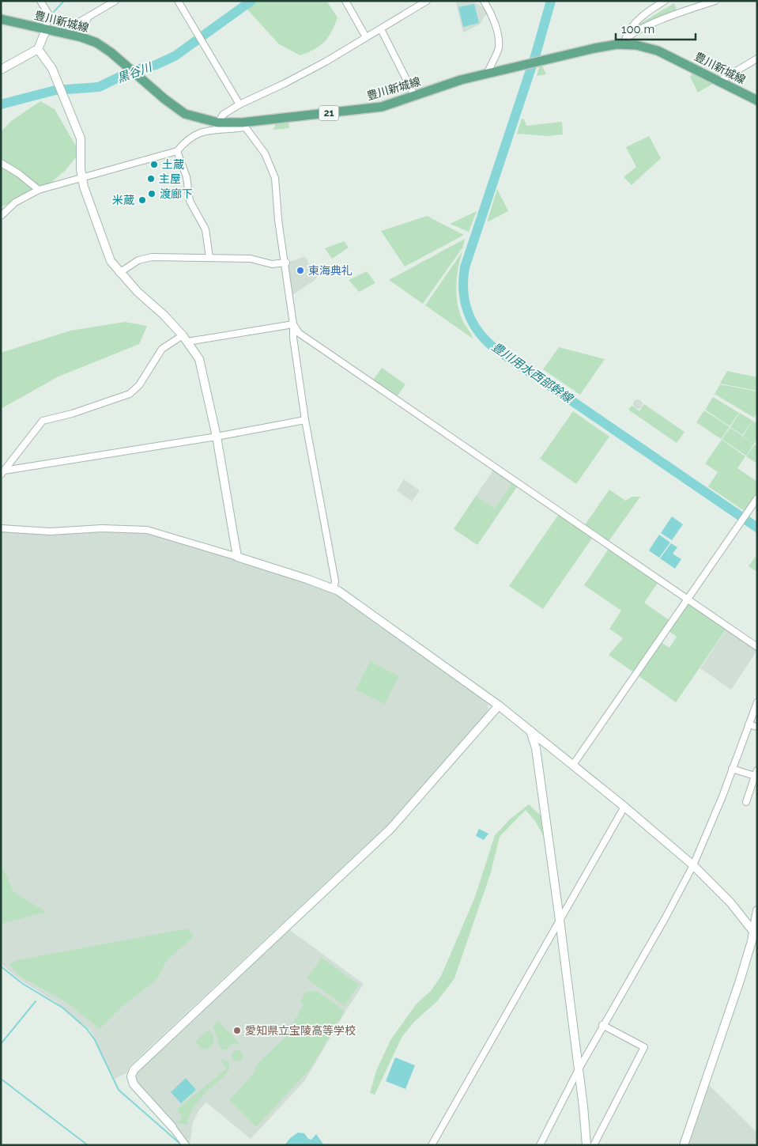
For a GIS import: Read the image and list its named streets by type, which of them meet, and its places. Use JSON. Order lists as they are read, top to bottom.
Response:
{
  "streets": {
    "main road": ["豊川新城線", "21"]
  },
  "water": ["黒谷川", "豊川用水西部幹線"],
  "places": [
    "土蔵",
    "主屋",
    "渡廊下",
    "米蔵",
    "東海典礼",
    "愛知県立宝陵高等学校"
  ],
  "scale_bar": "100 m"
}
